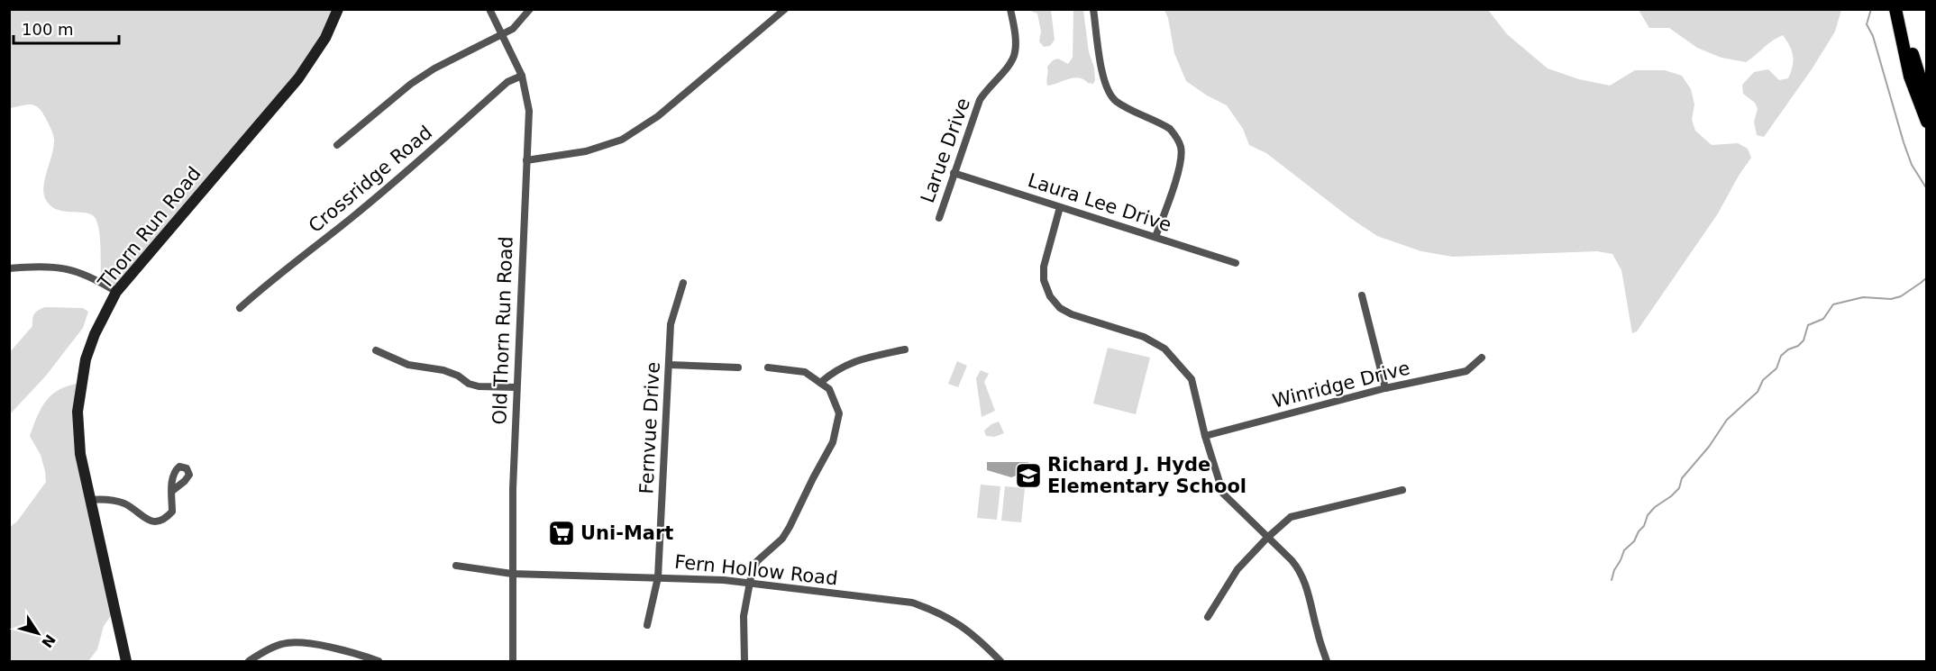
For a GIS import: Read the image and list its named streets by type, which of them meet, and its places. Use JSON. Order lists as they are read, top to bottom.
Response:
{
  "streets": {
    "street": [
      "Larue Drive",
      "Crossridge Road",
      "Laura Lee Drive",
      "Thorn Run Road",
      "Old Thorn Run Road",
      "Winridge Drive",
      "Fernvue Drive",
      "Fern Hollow Road"
    ]
  },
  "crossings": [
    ["Larue Drive", "Laura Lee Drive"],
    ["Crossridge Road", "Old Thorn Run Road"],
    ["Old Thorn Run Road", "Fern Hollow Road"],
    ["Fernvue Drive", "Fern Hollow Road"]
  ],
  "places": {
    "school or university": ["Richard J. Hyde Elementary School"],
    "supermarket": ["Uni-Mart"]
  },
  "scale_bar": "100 m",
  "north": "bottom right"
}
